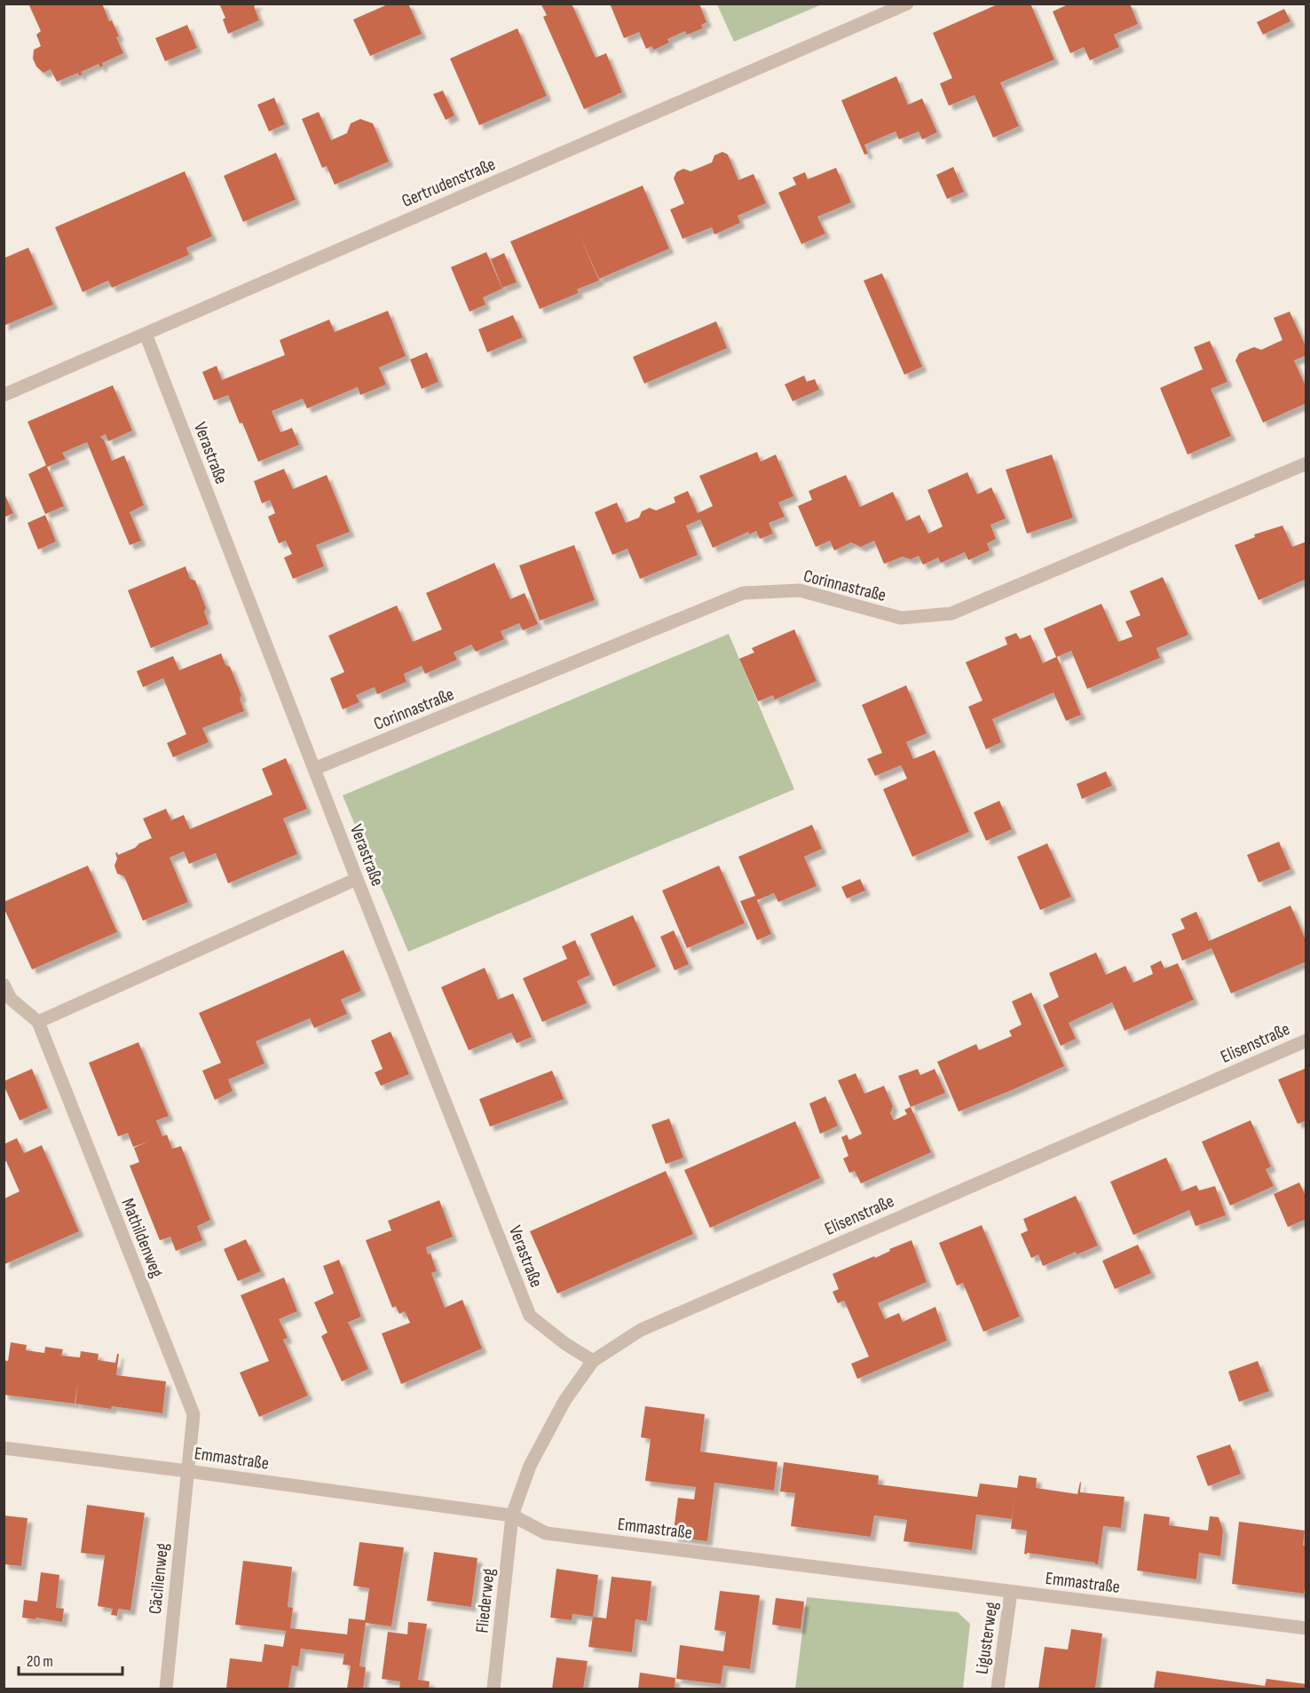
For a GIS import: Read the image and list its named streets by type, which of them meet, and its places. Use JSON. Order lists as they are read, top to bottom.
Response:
{
  "streets": {
    "street": [
      "Gertrudenstraße",
      "Verastraße",
      "Corinnastraße",
      "Elisenstraße",
      "Mathildenweg",
      "Emmastraße",
      "Cäcilienweg",
      "Fliederweg",
      "Ligusterweg"
    ]
  },
  "crossings": [
    ["Gertrudenstraße", "Verastraße"],
    ["Verastraße", "Corinnastraße"],
    ["Verastraße", "Elisenstraße"],
    ["Elisenstraße", "Emmastraße"],
    ["Elisenstraße", "Fliederweg"],
    ["Mathildenweg", "Emmastraße"],
    ["Mathildenweg", "Cäcilienweg"],
    ["Emmastraße", "Cäcilienweg"],
    ["Emmastraße", "Fliederweg"],
    ["Emmastraße", "Ligusterweg"]
  ],
  "scale_bar": "20 m"
}
